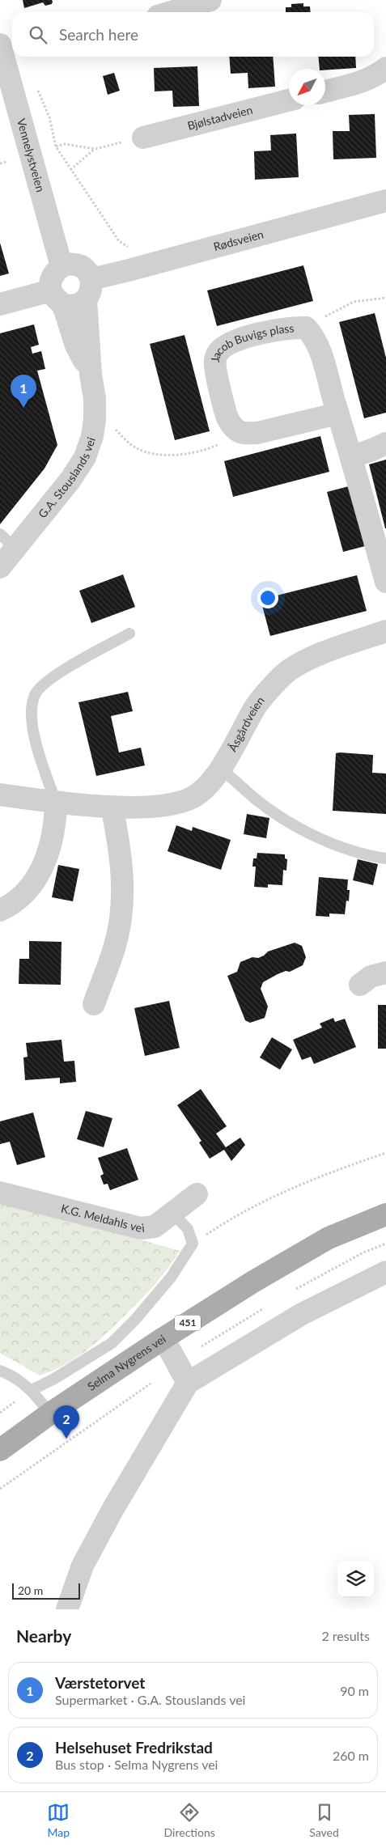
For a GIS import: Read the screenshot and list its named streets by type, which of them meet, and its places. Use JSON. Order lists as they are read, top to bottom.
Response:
{
  "streets": {
    "main road": ["451", "Selma Nygrens vei"],
    "street": [
      "Bjølstadveien",
      "Vennelystveien",
      "Rødsveien",
      "Jacob Buvigs plass",
      "G.A. Stouslands vei",
      "Åsgårdveien",
      "K.G. Meldahls vei"
    ]
  },
  "crossings": [
    ["Vennelystveien", "Rødsveien"],
    ["Vennelystveien", "G.A. Stouslands vei"],
    ["Rødsveien", "G.A. Stouslands vei"]
  ],
  "scale_bar": "20 m",
  "north": "bottom left",
  "page": {
    "search": "Search here",
    "pins": ["1", "2"],
    "scale": "20 m",
    "heading": ["Nearby", "2 results"],
    "list": [
      {
        "mark": "1",
        "name": "Værstetorvet",
        "note": "Supermarket · G.A. Stouslands vei",
        "value": "90 m"
      },
      {
        "mark": "2",
        "name": "Helsehuset Fredrikstad",
        "note": "Bus stop · Selma Nygrens vei",
        "value": "260 m"
      }
    ],
    "nav": ["Map", "Directions", "Saved"]
  }
}
